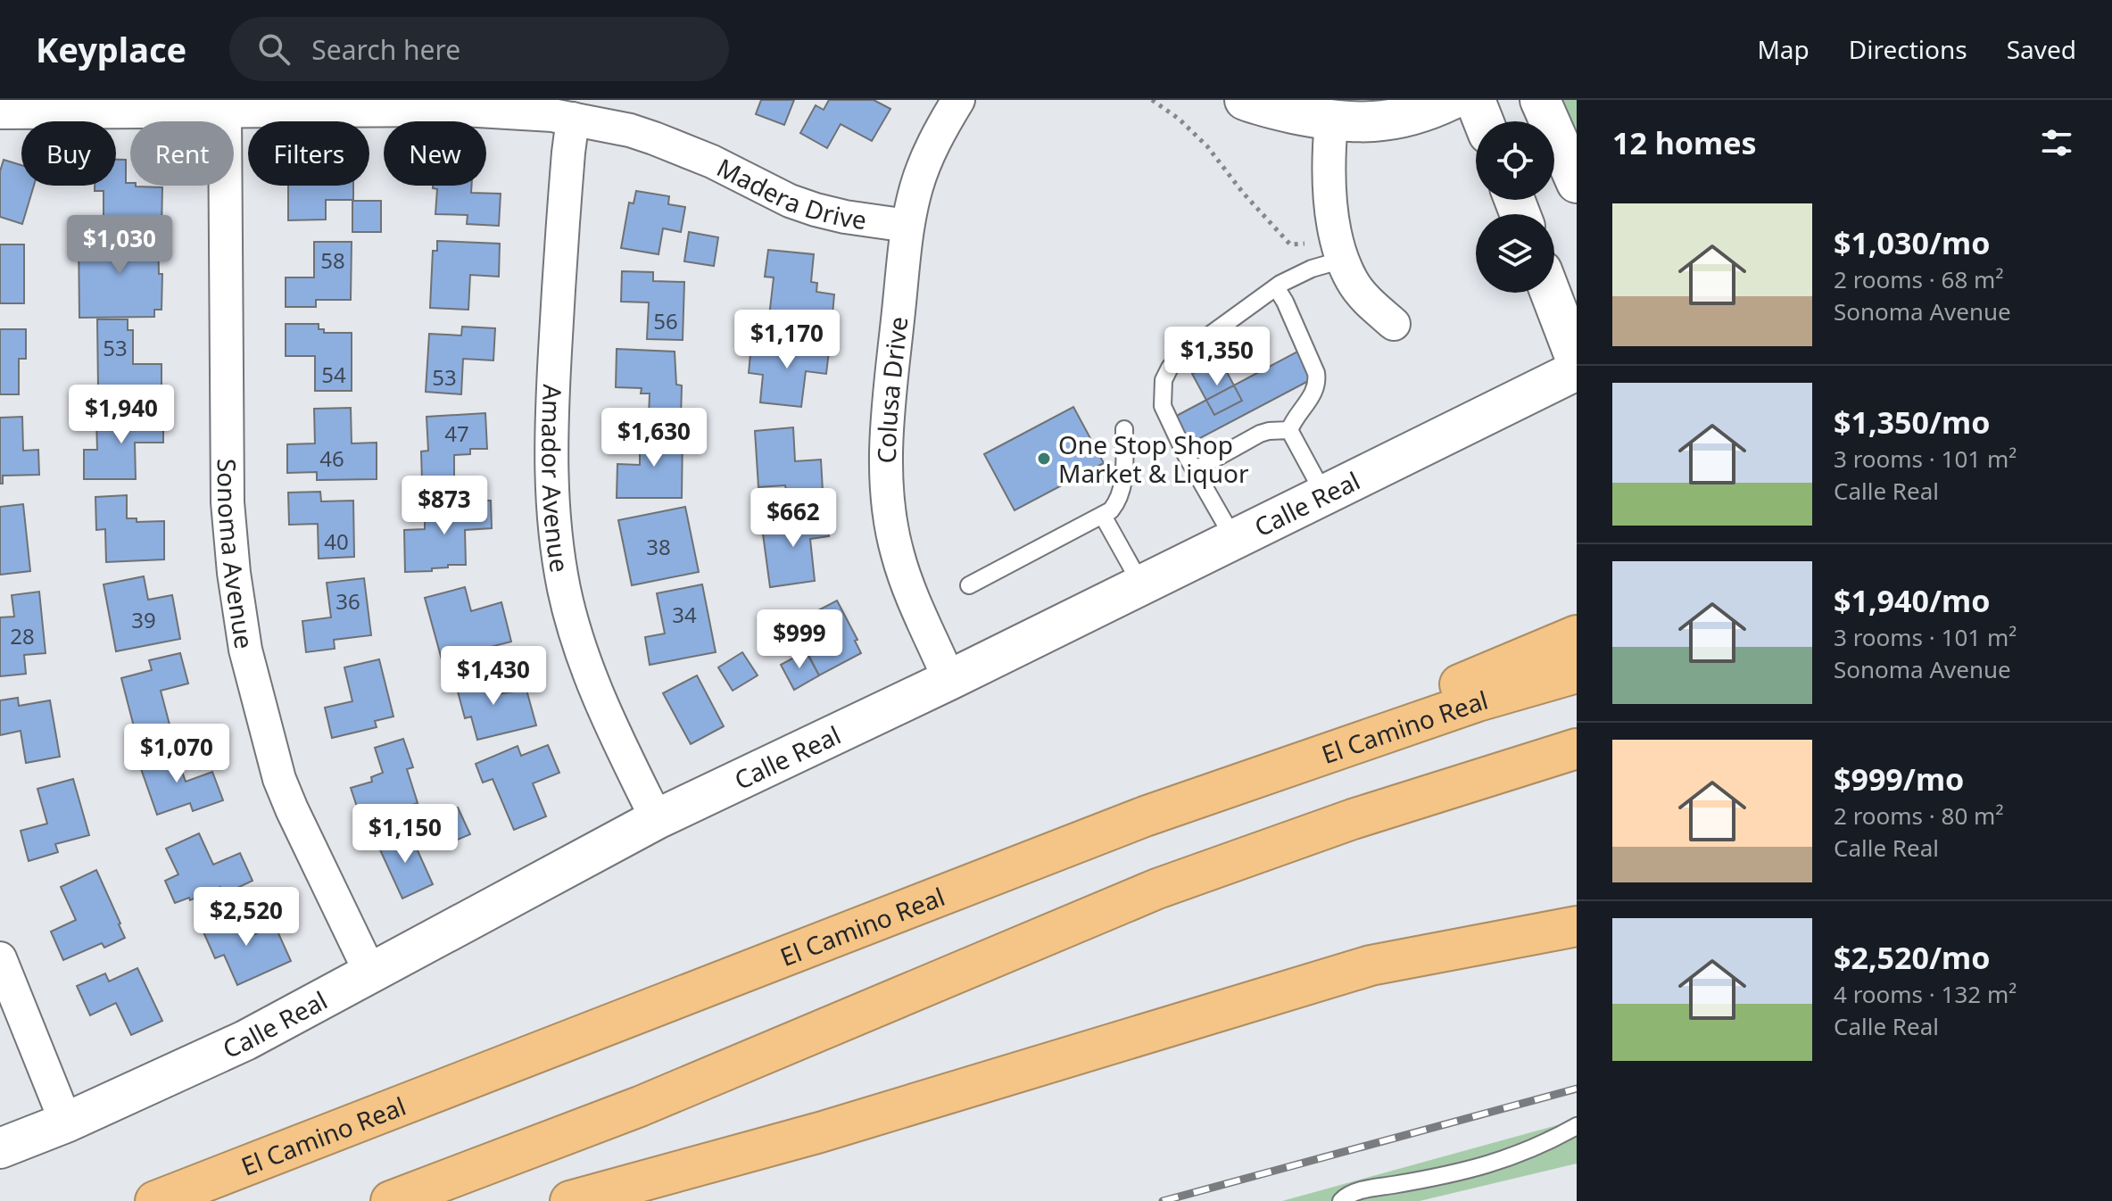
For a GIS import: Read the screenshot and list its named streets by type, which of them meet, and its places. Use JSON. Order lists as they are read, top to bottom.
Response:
{
  "streets": {
    "highway": ["El Camino Real"],
    "street": [
      "Madera Drive",
      "Colusa Drive",
      "Amador Avenue",
      "Calle Real",
      "Sonoma Avenue"
    ]
  },
  "crossings": [
    ["Madera Drive", "Colusa Drive"],
    ["Madera Drive", "Amador Avenue"],
    ["Madera Drive", "Sonoma Avenue"],
    ["Colusa Drive", "Calle Real"],
    ["Amador Avenue", "Calle Real"],
    ["Calle Real", "Sonoma Avenue"]
  ],
  "places": ["One Stop Shop Market & Liquor"],
  "house_numbers": [
    "58",
    "56",
    "53",
    "54",
    "53",
    "47",
    "46",
    "40",
    "38",
    "36",
    "34",
    "39",
    "28"
  ],
  "page": {
    "header": "Keyplace",
    "search": "Search here",
    "nav": ["Map", "Directions", "Saved"],
    "heading": "12 homes",
    "chip": [
      "Buy",
      "Rent",
      "Filters",
      "New"
    ],
    "list": [
      {
        "name": "$1,030/mo",
        "note": "2 rooms · 68 m² · Sonoma Avenue"
      },
      {
        "name": "$1,350/mo",
        "note": "3 rooms · 101 m² · Calle Real"
      },
      {
        "name": "$1,940/mo",
        "note": "3 rooms · 101 m² · Sonoma Avenue"
      },
      {
        "name": "$999/mo",
        "note": "2 rooms · 80 m² · Calle Real"
      },
      {
        "name": "$2,520/mo",
        "note": "4 rooms · 132 m² · Calle Real"
      }
    ],
    "price": [
      "$1,030",
      "$1,170",
      "$1,350",
      "$1,940",
      "$1,630",
      "$873",
      "$662",
      "$999",
      "$1,430",
      "$1,070",
      "$1,150",
      "$2,520"
    ]
  }
}
